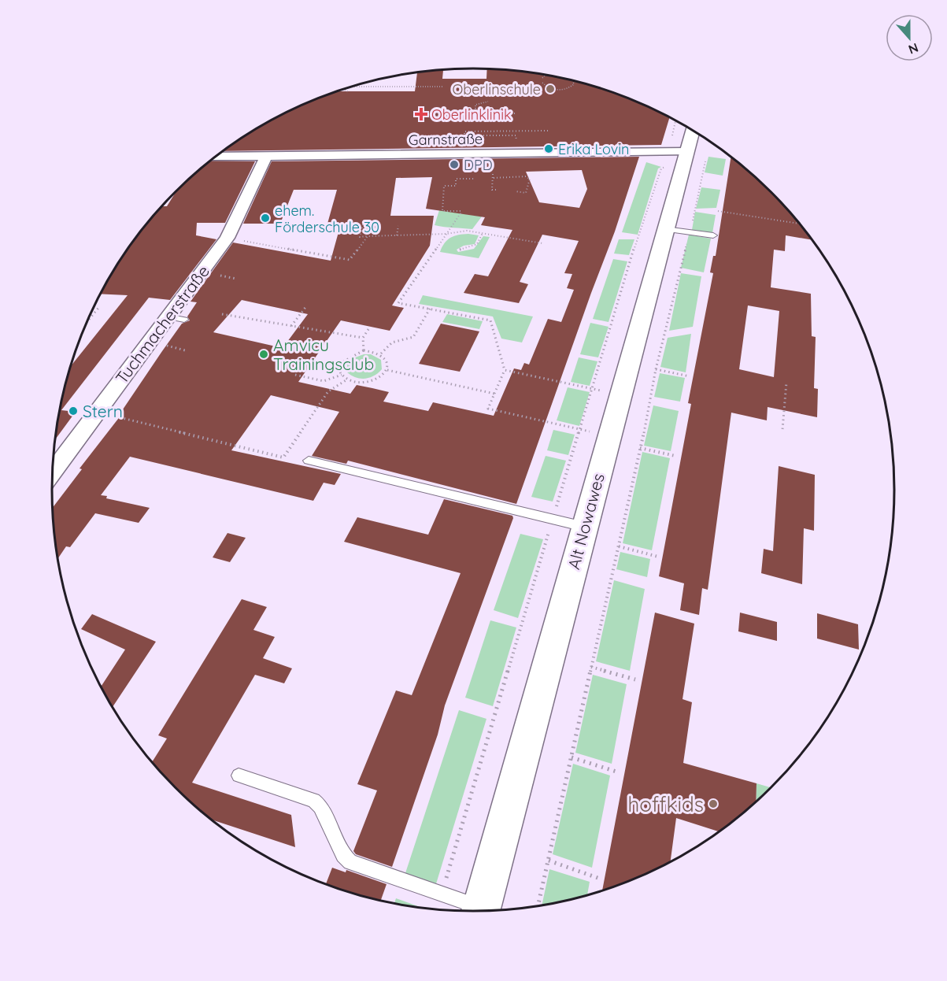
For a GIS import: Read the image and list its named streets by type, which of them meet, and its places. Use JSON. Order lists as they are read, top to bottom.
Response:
{
  "streets": {
    "street": ["Garnstraße", "Tuchmacherstraße", "Alt Nowawes"]
  },
  "crossings": [
    ["Garnstraße", "Tuchmacherstraße"],
    ["Garnstraße", "Alt Nowawes"]
  ],
  "places": {
    "other": [
      "Oberlinschule",
      "Erika Lovin",
      "DPD",
      "ehem. Förderschule 30",
      "Amvicu Trainingsclub",
      "Stern",
      "hoffkids"
    ],
    "health": ["Oberlinklinik"]
  },
  "north": "bottom"
}
